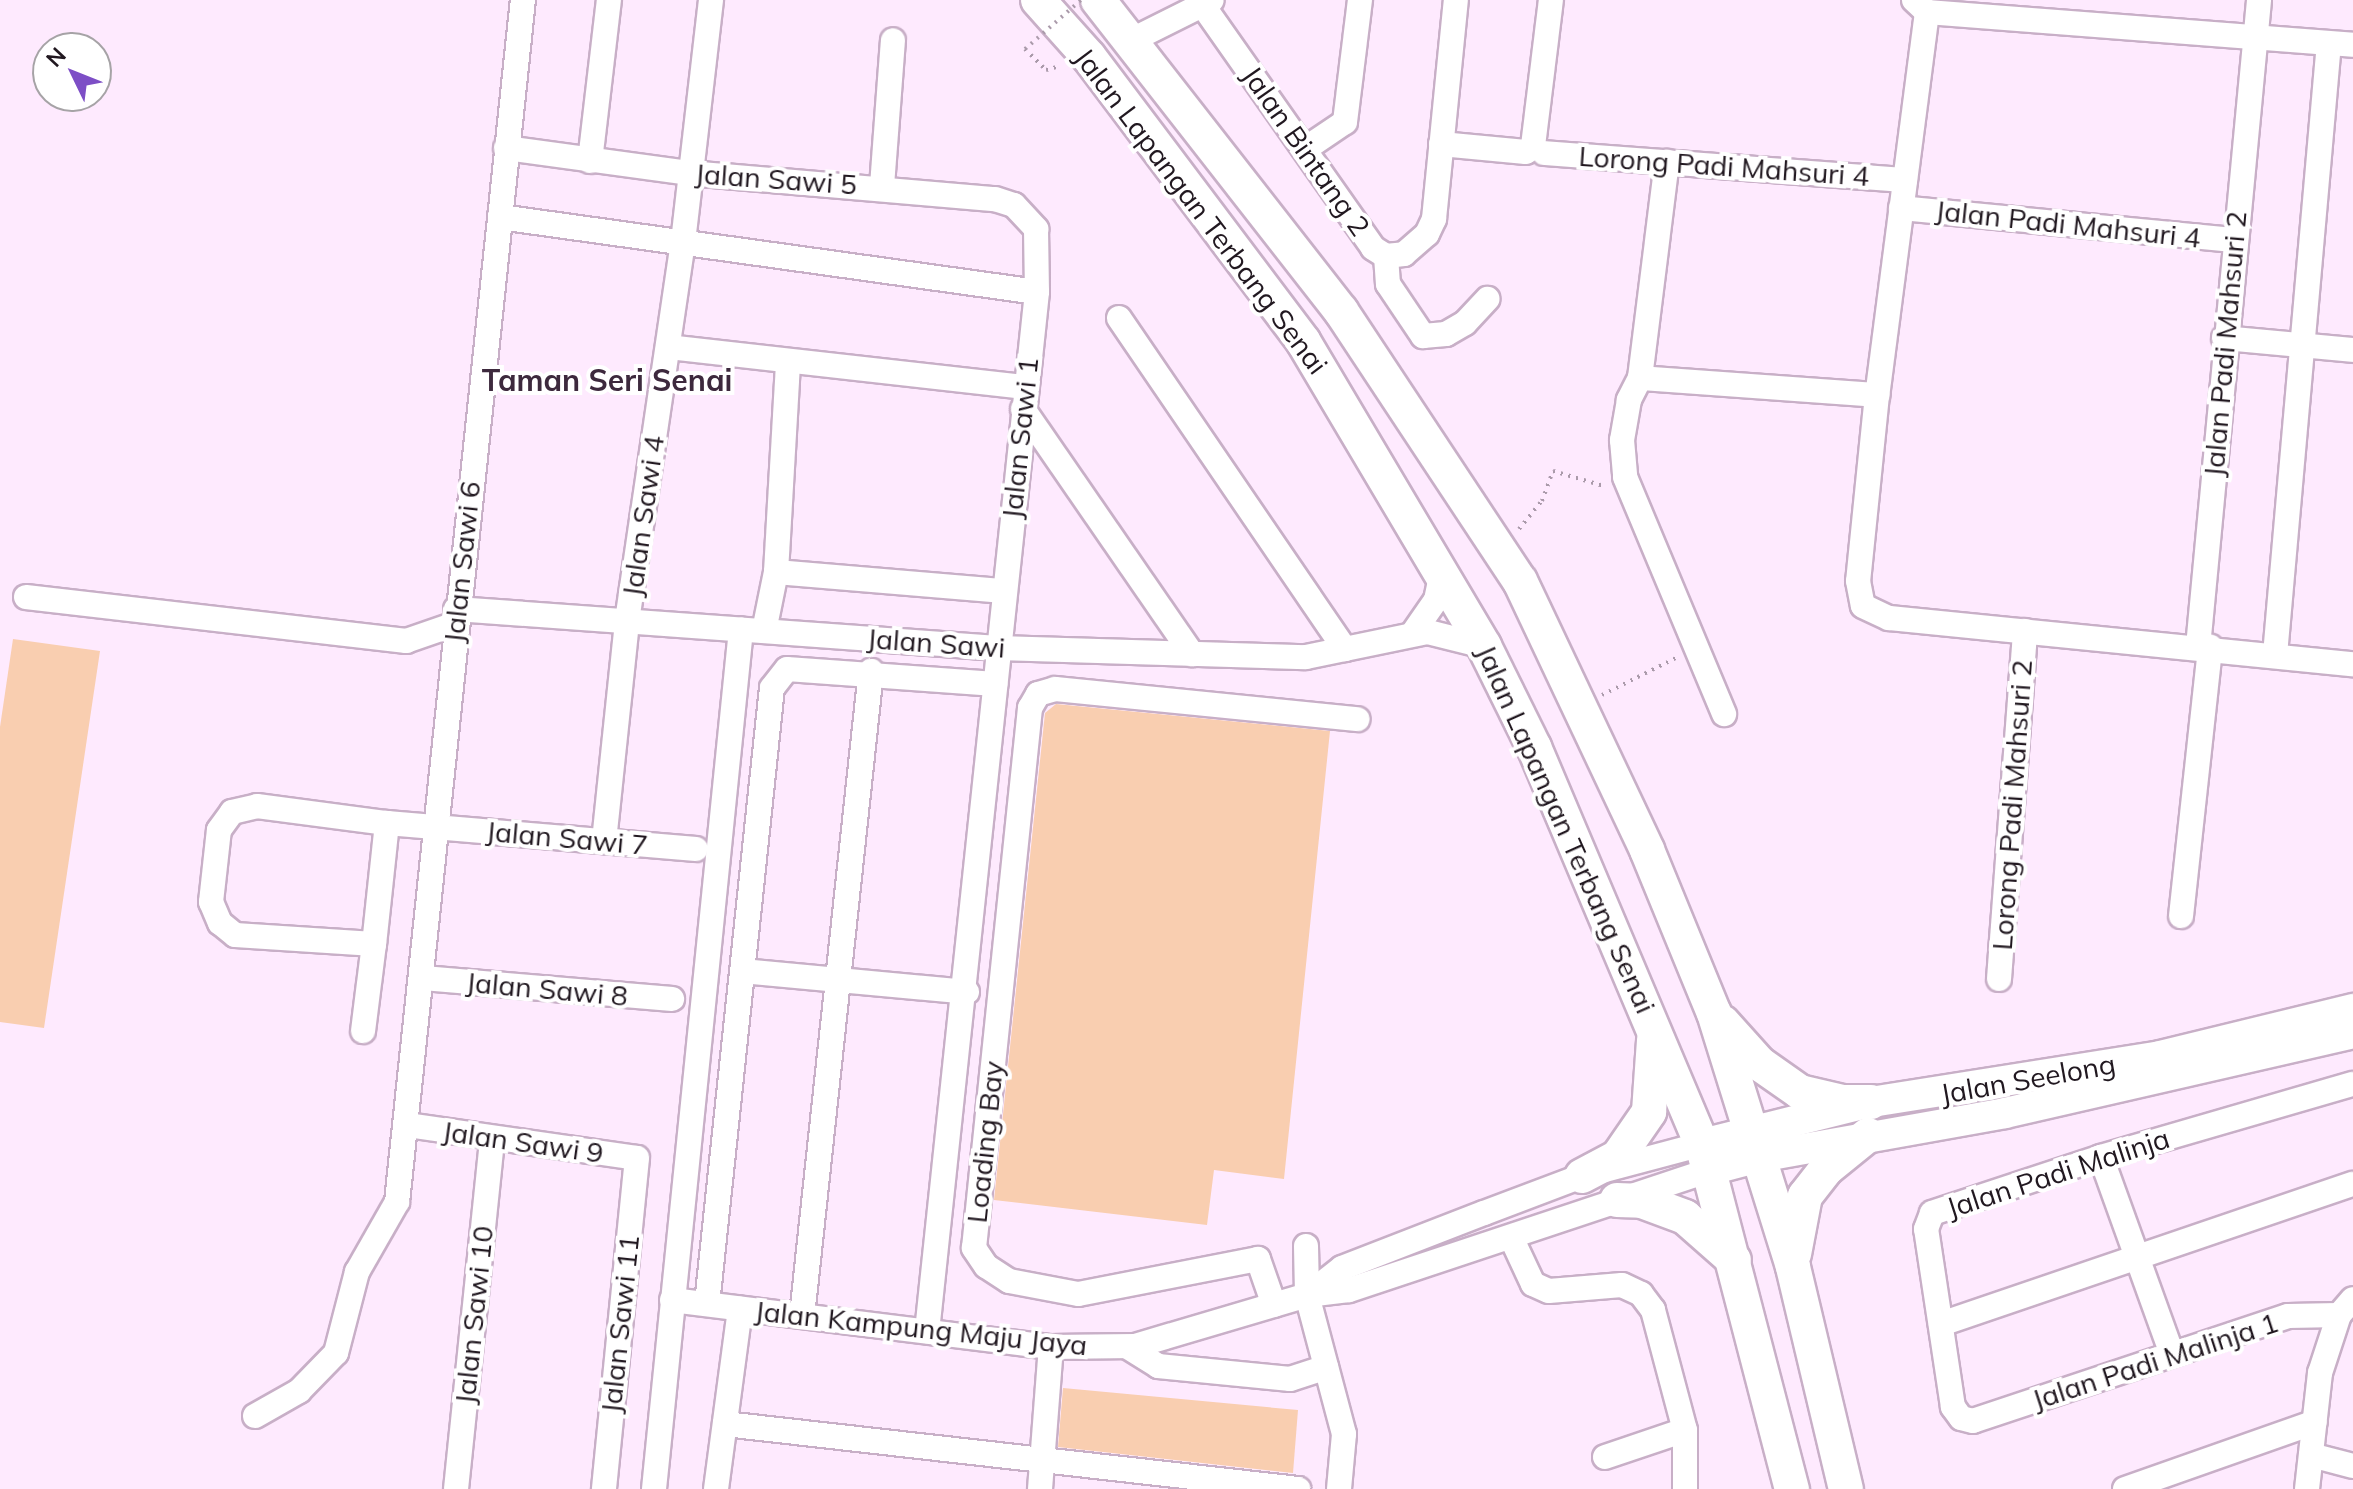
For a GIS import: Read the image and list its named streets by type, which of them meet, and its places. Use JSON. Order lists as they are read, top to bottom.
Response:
{
  "streets": {
    "highway": ["Jalan Lapangan Terbang Senai"],
    "main road": ["Jalan Seelong"],
    "street": [
      "Jalan Bintang 2",
      "Lorong Padi Mahsuri 4",
      "Jalan Sawi 5",
      "Jalan Padi Mahsuri 4",
      "Jalan Padi Mahsuri 2",
      "Jalan Sawi 1",
      "Jalan Sawi 4",
      "Jalan Sawi 6",
      "Jalan Sawi",
      "Lorong Padi Mahsuri 2",
      "Jalan Sawi 7",
      "Jalan Sawi 8",
      "Jalan Sawi 9",
      "Loading Bay",
      "Jalan Padi Malinja",
      "Jalan Sawi 10",
      "Jalan Sawi 11",
      "Jalan Kampung Maju Jaya",
      "Jalan Padi Malinja 1"
    ]
  },
  "crossings": [
    ["Jalan Sawi 5", "Jalan Sawi 1"],
    ["Jalan Sawi 5", "Jalan Sawi 4"],
    ["Jalan Sawi 5", "Jalan Sawi 6"],
    ["Jalan Lapangan Terbang Senai", "Jalan Sawi"],
    ["Jalan Lapangan Terbang Senai", "Jalan Seelong"],
    ["Jalan Lapangan Terbang Senai", "Jalan Kampung Maju Jaya"],
    ["Jalan Padi Mahsuri 4", "Jalan Padi Mahsuri 2"],
    ["Jalan Sawi 1", "Jalan Sawi"],
    ["Jalan Sawi 1", "Jalan Kampung Maju Jaya"],
    ["Jalan Sawi 4", "Jalan Sawi"],
    ["Jalan Sawi 4", "Jalan Sawi 7"],
    ["Jalan Sawi 6", "Jalan Sawi"],
    ["Jalan Sawi 6", "Jalan Sawi 7"],
    ["Jalan Sawi 6", "Jalan Sawi 8"],
    ["Jalan Sawi 6", "Jalan Sawi 9"],
    ["Jalan Seelong", "Jalan Kampung Maju Jaya"],
    ["Jalan Sawi 9", "Jalan Sawi 10"],
    ["Jalan Sawi 9", "Jalan Sawi 11"],
    ["Loading Bay", "Jalan Kampung Maju Jaya"],
    ["Jalan Padi Malinja", "Jalan Padi Malinja 1"]
  ],
  "districts": ["Taman Seri Senai"],
  "north": "top left"
}
